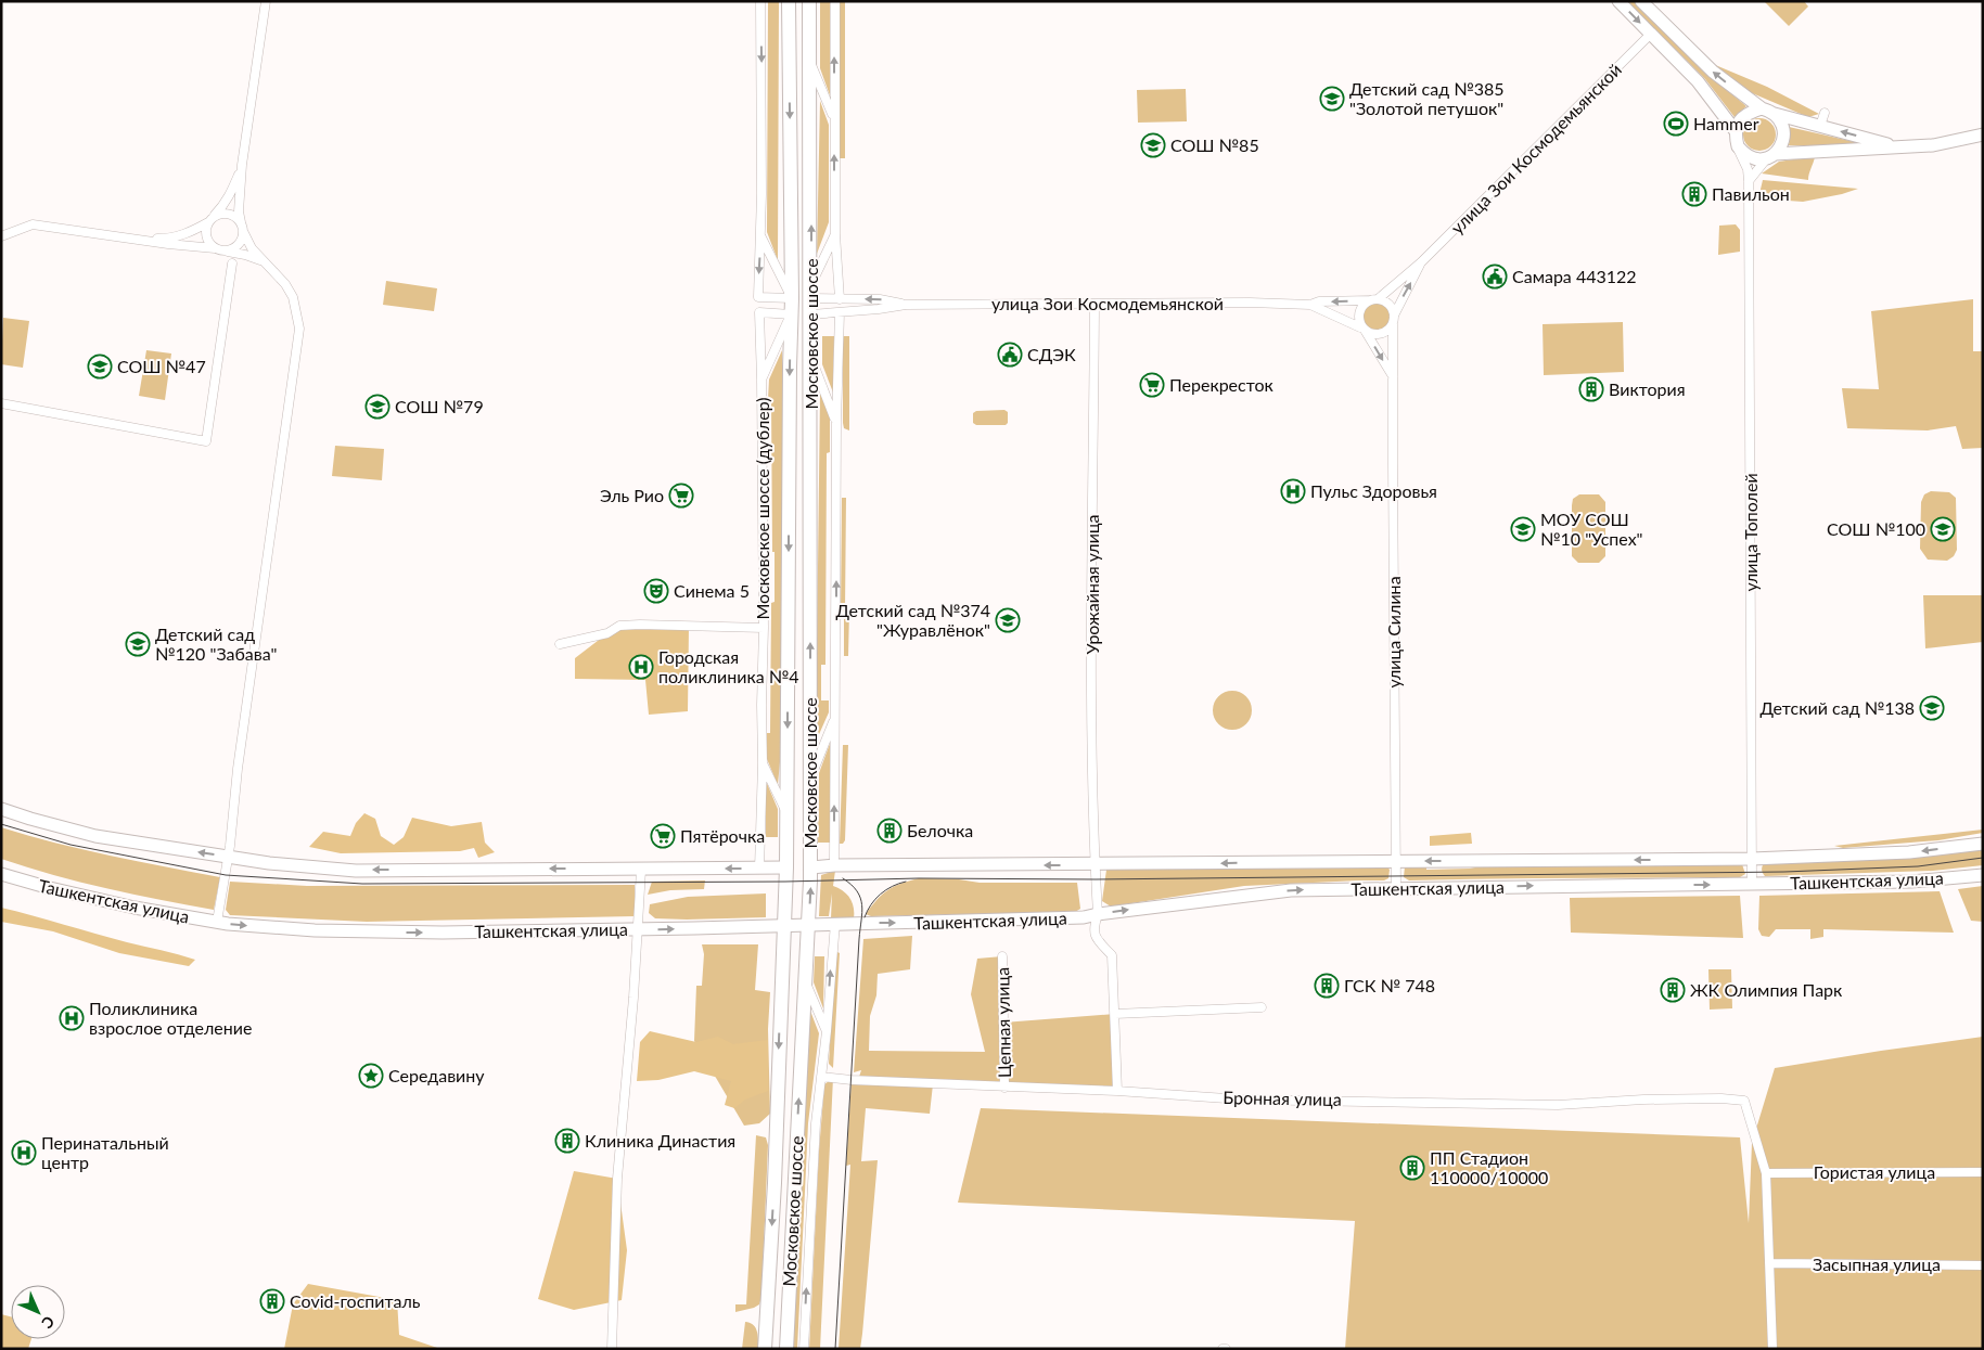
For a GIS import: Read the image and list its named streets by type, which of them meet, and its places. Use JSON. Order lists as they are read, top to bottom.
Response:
{
  "streets": {
    "main road": ["улица Зои Космодемьянской", "Московское шоссе", "Ташкентская улица"],
    "street": [
      "Московское шоссе (дублер)",
      "улица Тополей",
      "Урожайная улица",
      "улица Силина",
      "Цепная улица",
      "Бронная улица",
      "Гористая улица",
      "Засыпная улица"
    ]
  },
  "crossings": [
    ["улица Зои Космодемьянской", "Московское шоссе"],
    ["улица Зои Космодемьянской", "Московское шоссе (дублер)"],
    ["улица Зои Космодемьянской", "Урожайная улица"],
    ["улица Зои Космодемьянской", "улица Силина"],
    ["Московское шоссе", "Ташкентская улица"],
    ["Московское шоссе (дублер)", "Ташкентская улица"],
    ["улица Тополей", "Ташкентская улица"],
    ["Урожайная улица", "Ташкентская улица"],
    ["улица Силина", "Ташкентская улица"],
    ["Цепная улица", "Бронная улица"],
    ["Бронная улица", "Гористая улица"]
  ],
  "places": {
    "school or university": [
      "Детский сад №385 \"Золотой петушок\"",
      "СОШ №85",
      "СОШ №47",
      "СОШ №79",
      "МОУ СОШ №10 \"Успех\"",
      "СОШ №100",
      "Детский сад №374 \"Журавлёнок\"",
      "Детский сад №120 \"Забава\"",
      "Детский сад №138"
    ],
    "sports": ["Hammer"],
    "building": [
      "Павильон",
      "Виктория",
      "Белочка",
      "ГСК № 748",
      "ЖК Олимпия Парк",
      "Клиника Династия",
      "ПП Стадион 110000/10000",
      "Covid-госпиталь"
    ],
    "public building": ["Самара 443122", "СДЭК"],
    "supermarket": ["Перекресток", "Эль Рио", "Пятёрочка"],
    "hospital": [
      "Пульс Здоровья",
      "Городская поликлиника №4",
      "Поликлиника взрослое отделение",
      "Перинатальный центр"
    ],
    "theatre": ["Синема 5"],
    "place": ["Середавину"]
  },
  "north": "bottom right"
}
